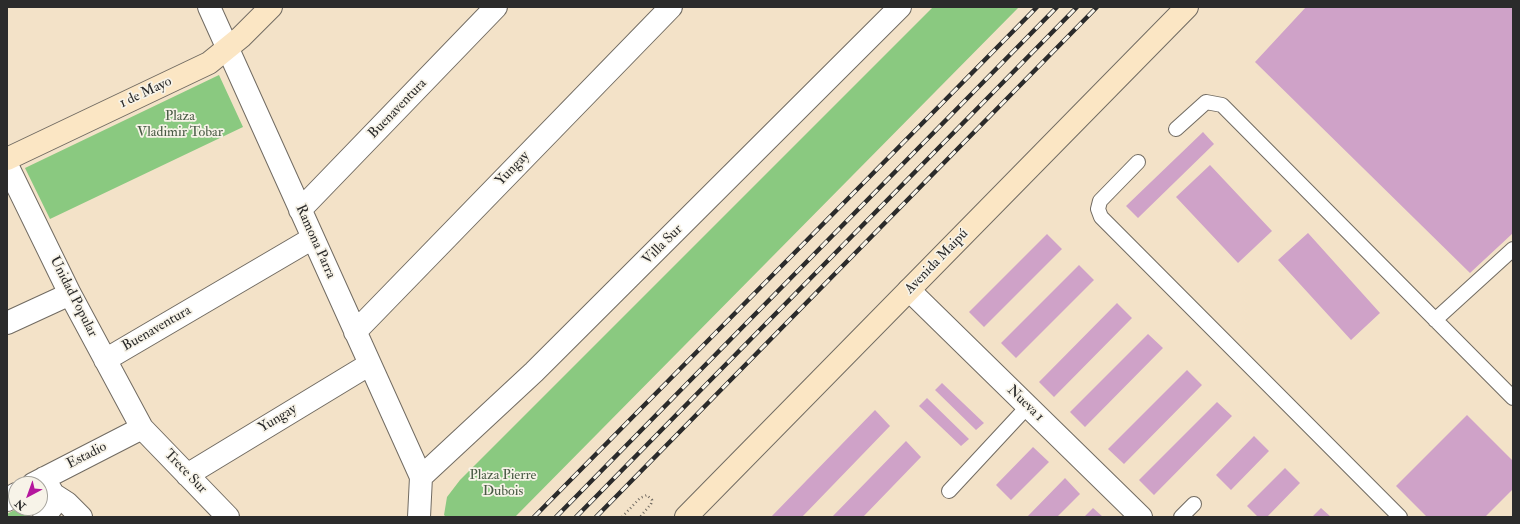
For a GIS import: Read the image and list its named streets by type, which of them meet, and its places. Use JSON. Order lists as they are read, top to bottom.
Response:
{
  "streets": {
    "main road": ["1 de Mayo", "Avenida Maipú"],
    "street": [
      "Buenaventura",
      "Yungay",
      "Ramona Parra",
      "Villa Sur",
      "Unidad Popular",
      "Nueva 1",
      "Estadio",
      "Trece Sur"
    ]
  },
  "crossings": [
    ["1 de Mayo", "Ramona Parra"],
    ["Buenaventura", "Ramona Parra"],
    ["Buenaventura", "Unidad Popular"],
    ["Yungay", "Ramona Parra"],
    ["Yungay", "Trece Sur"],
    ["Ramona Parra", "Villa Sur"],
    ["Avenida Maipú", "Nueva 1"],
    ["Unidad Popular", "Estadio"],
    ["Unidad Popular", "Trece Sur"],
    ["Estadio", "Trece Sur"]
  ],
  "parks": ["Plaza Vladimir Tobar", "Plaza Pierre Dubois"],
  "north": "bottom left"
}
